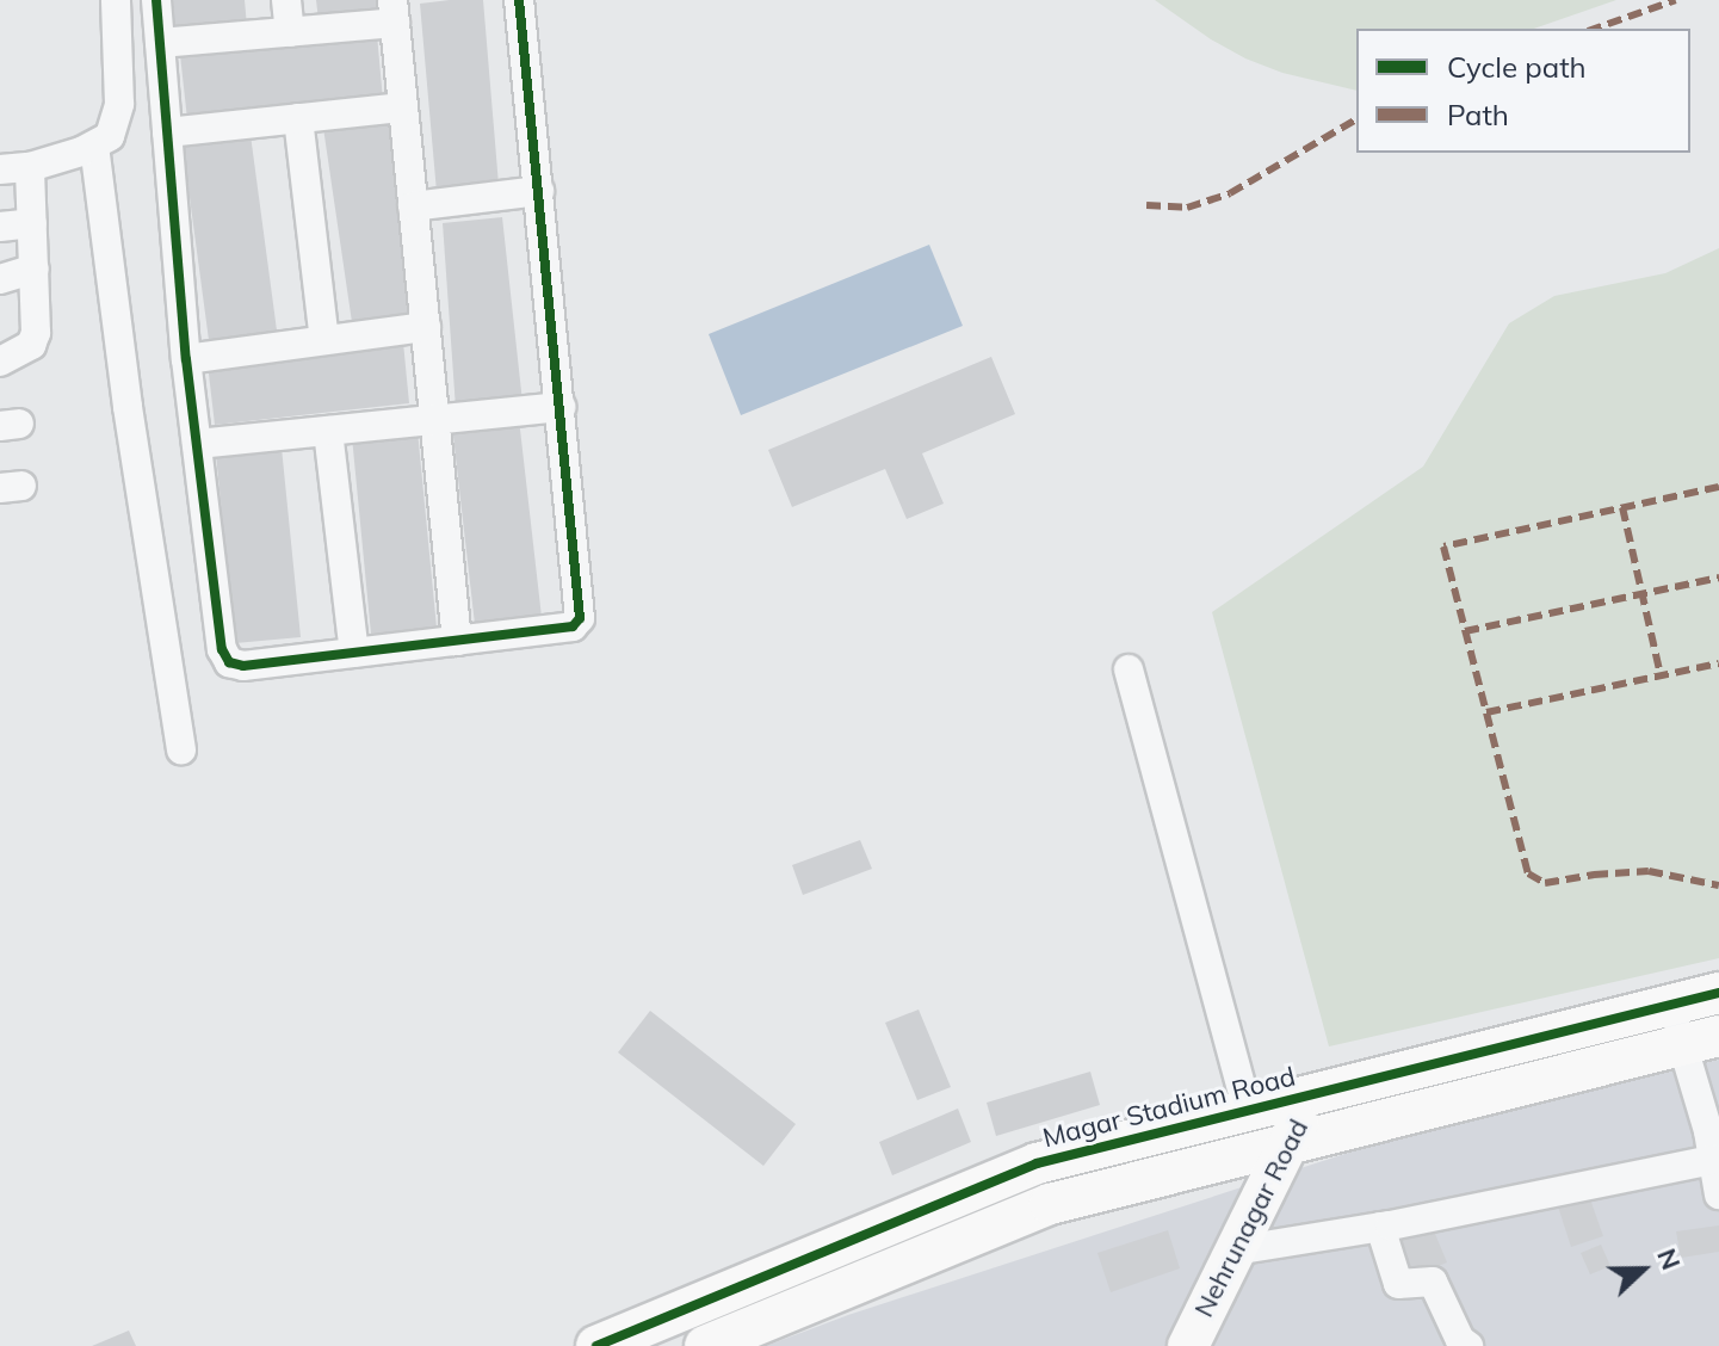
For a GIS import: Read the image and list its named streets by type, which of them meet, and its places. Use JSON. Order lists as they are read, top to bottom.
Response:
{
  "streets": {
    "street": ["Magar Stadium Road", "Nehrunagar Road"]
  },
  "crossings": [
    ["Magar Stadium Road", "Nehrunagar Road"]
  ],
  "legend": ["Cycle path", "Path"],
  "north": "right"
}
